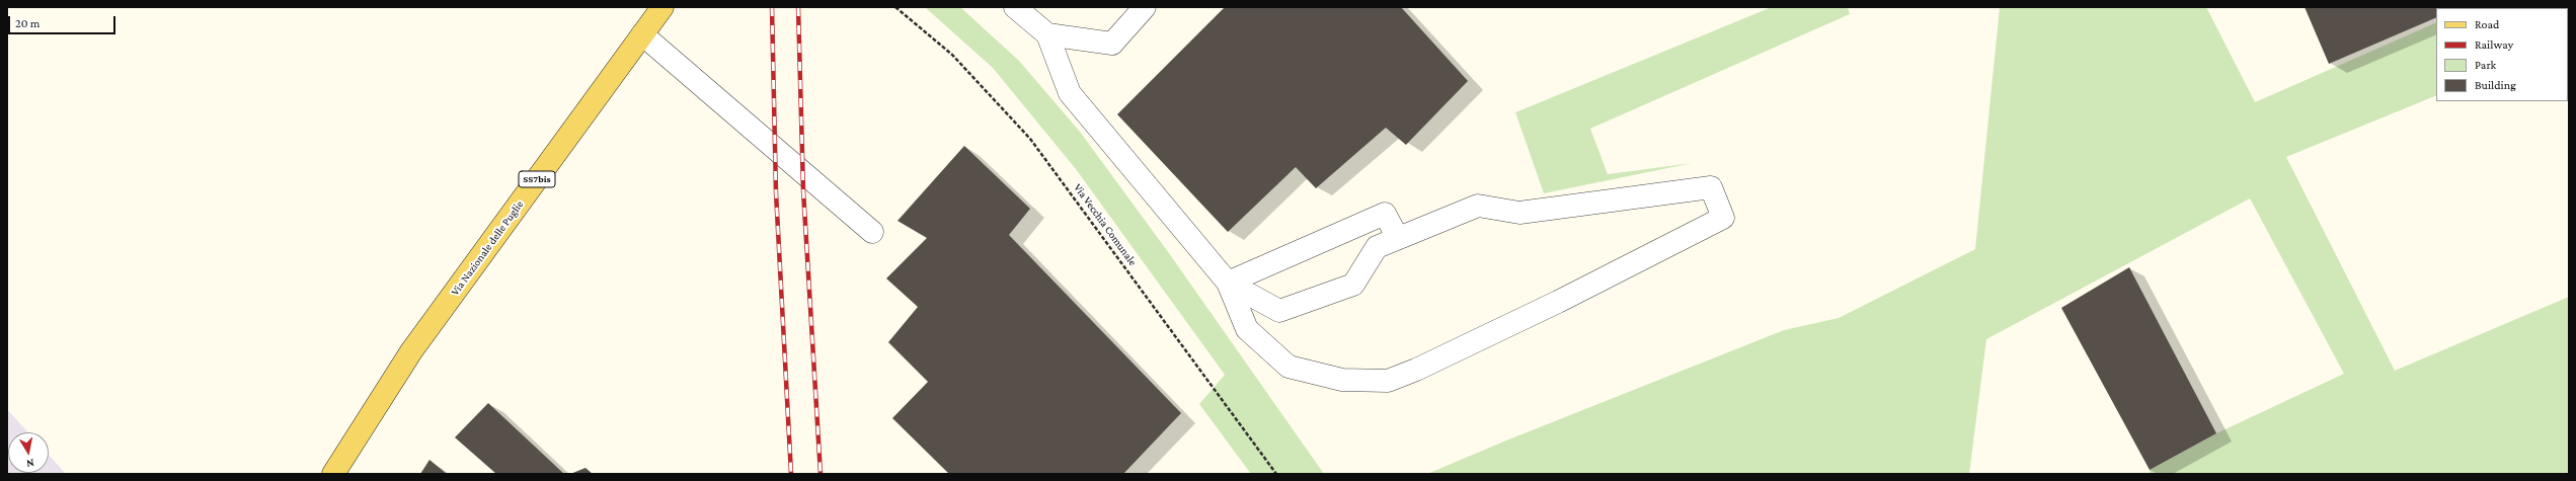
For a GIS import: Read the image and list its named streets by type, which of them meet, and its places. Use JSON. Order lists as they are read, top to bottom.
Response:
{
  "streets": {
    "main road": ["SS7bis", "Via Nazionale delle Puglie"],
    "path": ["Via Vecchia Comunale"]
  },
  "legend": [
    "Road",
    "Railway",
    "Park",
    "Building"
  ],
  "scale_bar": "20 m",
  "north": "bottom"
}
